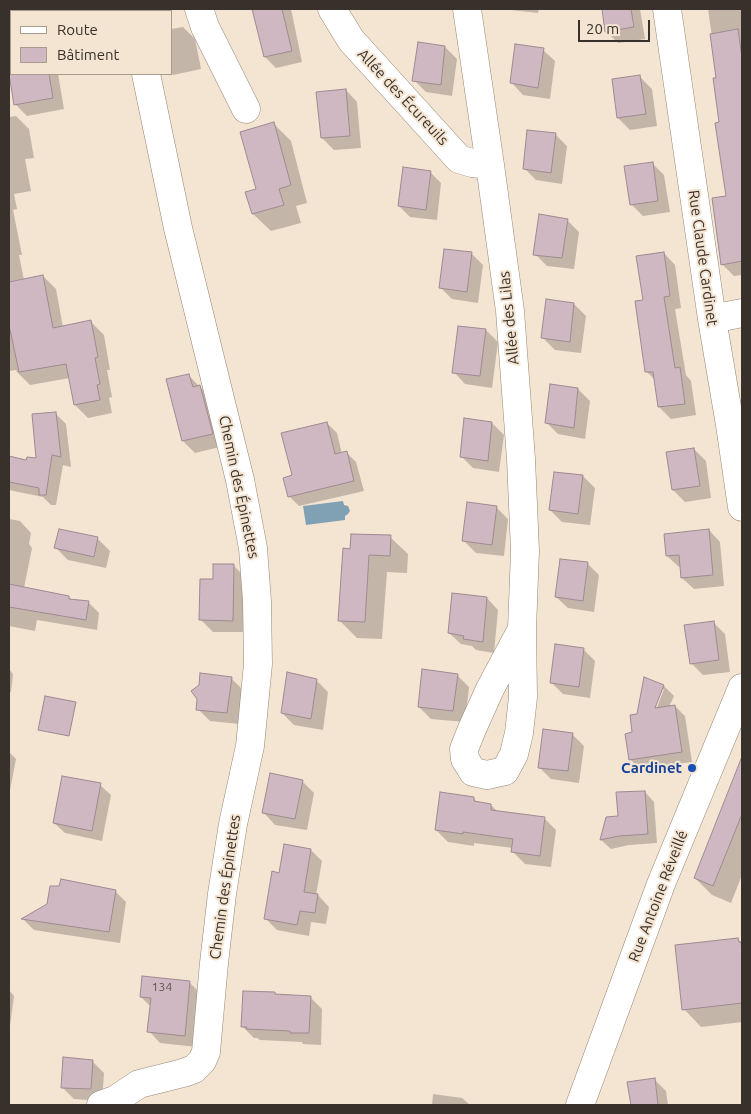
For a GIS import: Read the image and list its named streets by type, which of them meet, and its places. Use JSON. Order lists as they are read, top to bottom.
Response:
{
  "streets": {
    "street": [
      "Allée des Écureuils",
      "Rue Claude Cardinet",
      "Allée des Lilas",
      "Chemin des Épinettes",
      "Rue Antoine Réveillé"
    ]
  },
  "crossings": [
    ["Allée des Écureuils", "Allée des Lilas"]
  ],
  "places": ["Cardinet"],
  "house_numbers": ["134"],
  "legend": ["Route", "Bâtiment"],
  "scale_bar": "20 m"
}
